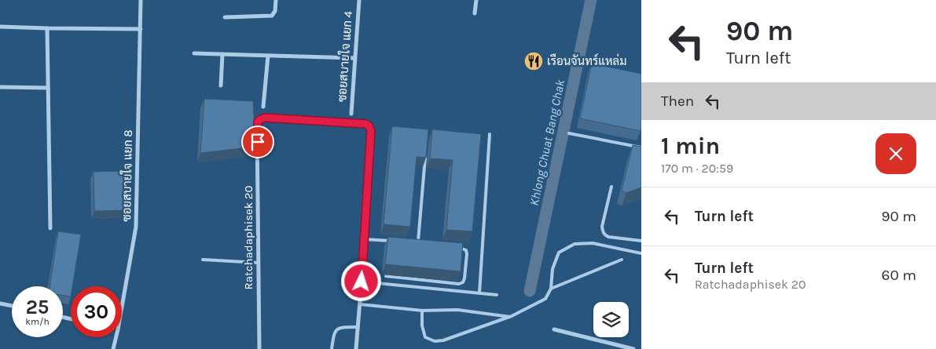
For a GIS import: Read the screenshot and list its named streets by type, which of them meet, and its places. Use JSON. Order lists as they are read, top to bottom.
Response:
{
  "streets": {
    "street": ["ซอยสบายใจ แยก 4", "ซอยสบายใจ แยก 8", "Ratchadaphisek 20"]
  },
  "water": ["Khlong Chuat Bang Chak"],
  "places": {
    "restaurant": ["เรือนจันทร์แหล่ม"]
  },
  "page": {
    "turn": ["90 m", "Turn left"],
    "then": "Then",
    "heading": ["1 min", "170 m · 20:59"],
    "list": [
      {
        "name": "Turn left",
        "value": "90 m"
      },
      {
        "name": "Turn left",
        "note": "Ratchadaphisek 20",
        "value": "60 m"
      }
    ],
    "speed": "25 km/h",
    "limit": "30"
  }
}
